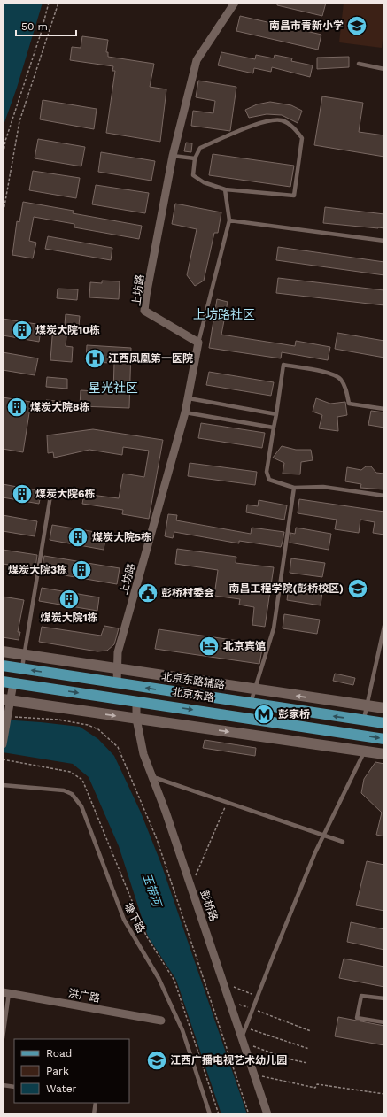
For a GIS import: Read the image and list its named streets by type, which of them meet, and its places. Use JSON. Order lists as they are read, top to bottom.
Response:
{
  "streets": {
    "main road": ["北京东路辅路", "北京东路"],
    "street": ["上坊路", "彭桥路", "洪广路"],
    "lane": ["塘下路"]
  },
  "crossings": [
    ["上坊路", "北京东路辅路"],
    ["上坊路", "北京东路"],
    ["北京东路", "彭桥路"]
  ],
  "districts": ["上坊路社区", "星光社区"],
  "water": ["玉带河"],
  "places": {
    "school or university": ["南昌市青新小学", "南昌工程学院(彭桥校区)", "江西广播电视艺术幼儿园"],
    "building": [
      "煤炭大院10栋",
      "煤炭大院8栋",
      "煤炭大院6栋",
      "煤炭大院5栋",
      "煤炭大院3栋",
      "煤炭大院1栋"
    ],
    "hospital": ["江西凤凰第一医院"],
    "public building": ["彭桥村委会"],
    "hotel": ["北京宾馆"],
    "metro station": ["彭家桥"]
  },
  "legend": ["Road", "Park", "Water"],
  "scale_bar": "50 m"
}
